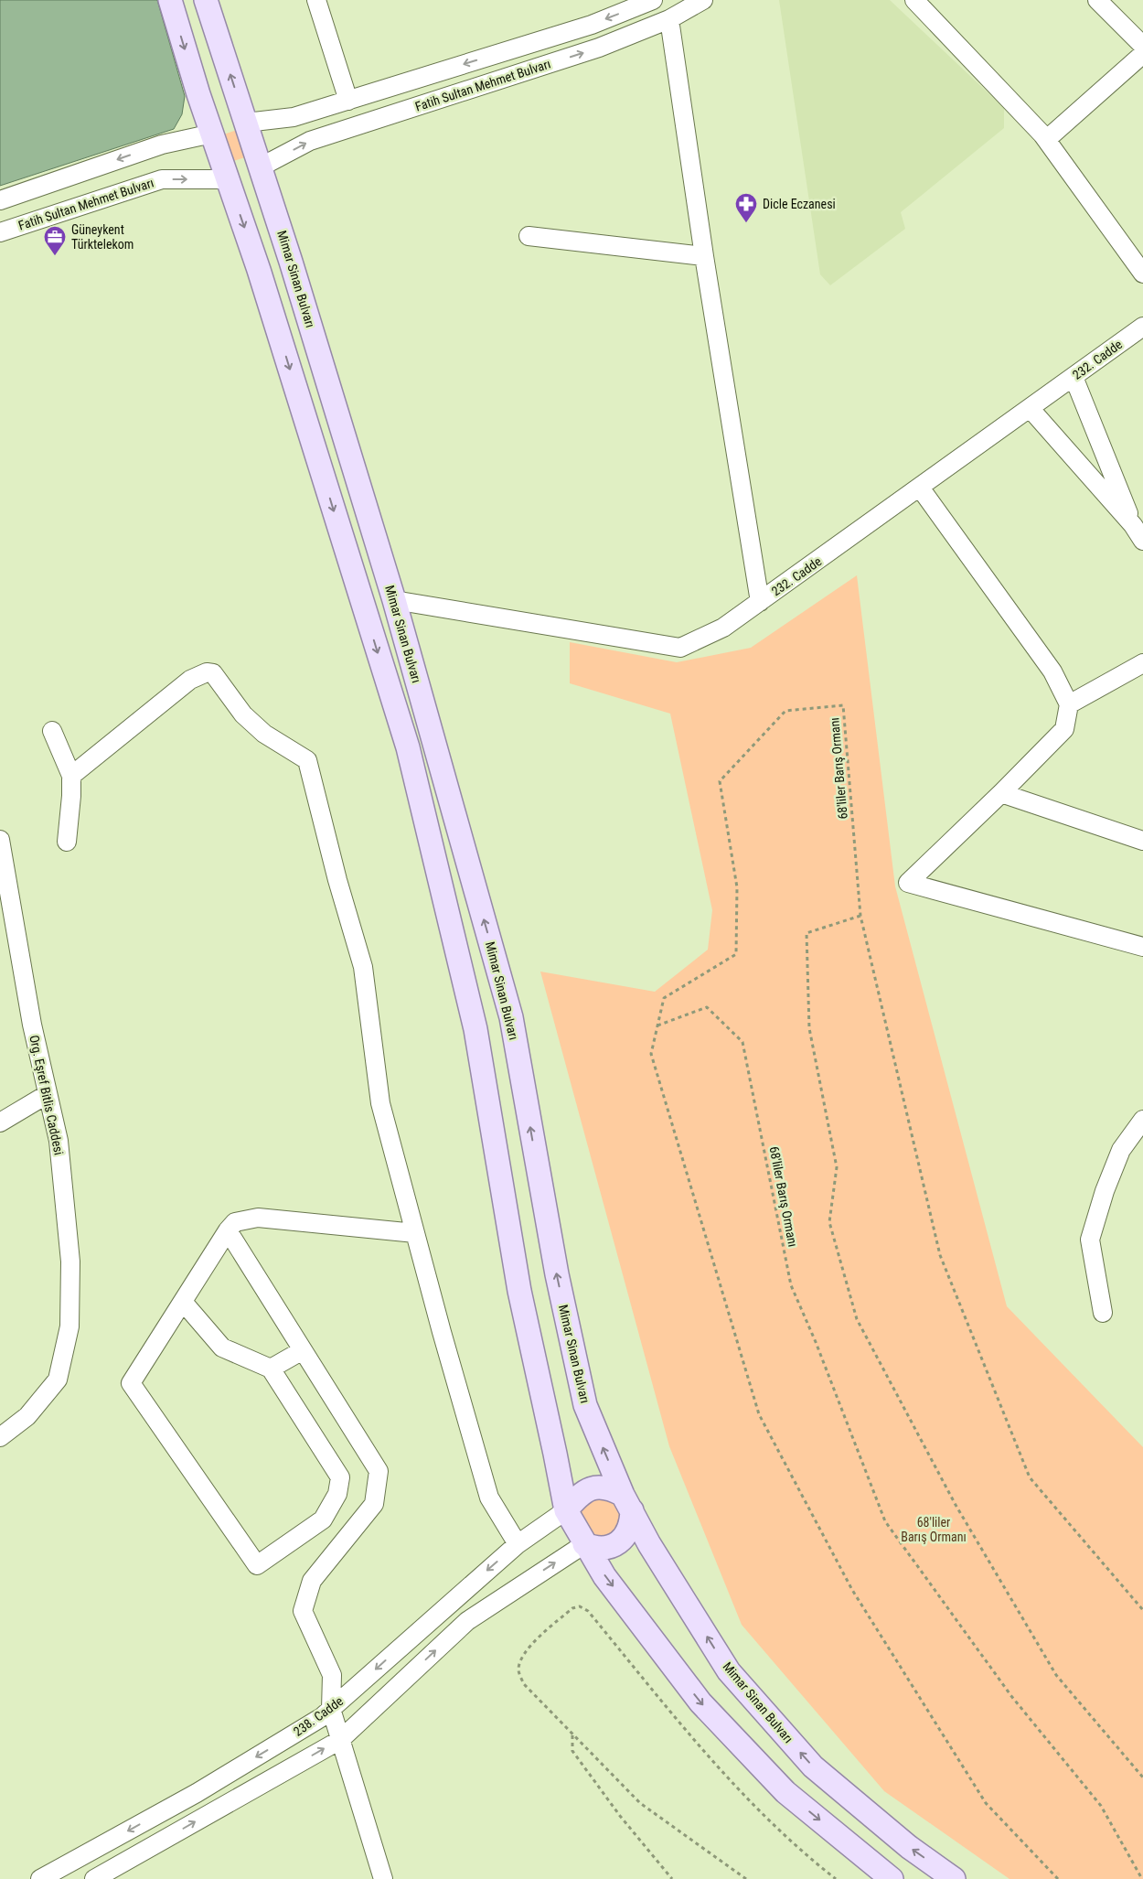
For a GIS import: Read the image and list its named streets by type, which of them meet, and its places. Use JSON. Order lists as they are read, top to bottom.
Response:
{
  "streets": {
    "main road": ["Mimar Sinan Bulvarı"],
    "street": [
      "Fatih Sultan Mehmet Bulvarı",
      "232. Cadde",
      "Org. Eşref Bitlis Caddesi",
      "238. Cadde"
    ],
    "path": ["68'liler Barış Ormanı"]
  },
  "crossings": [
    ["Fatih Sultan Mehmet Bulvarı", "Mimar Sinan Bulvarı"],
    ["Mimar Sinan Bulvarı", "232. Cadde"],
    ["Mimar Sinan Bulvarı", "238. Cadde"]
  ],
  "parks": ["68'liler Barış Ormanı"],
  "places": {
    "pharmacy": ["Dicle Eczanesi"],
    "office": ["Güneykent Türktelekom"]
  }
}
